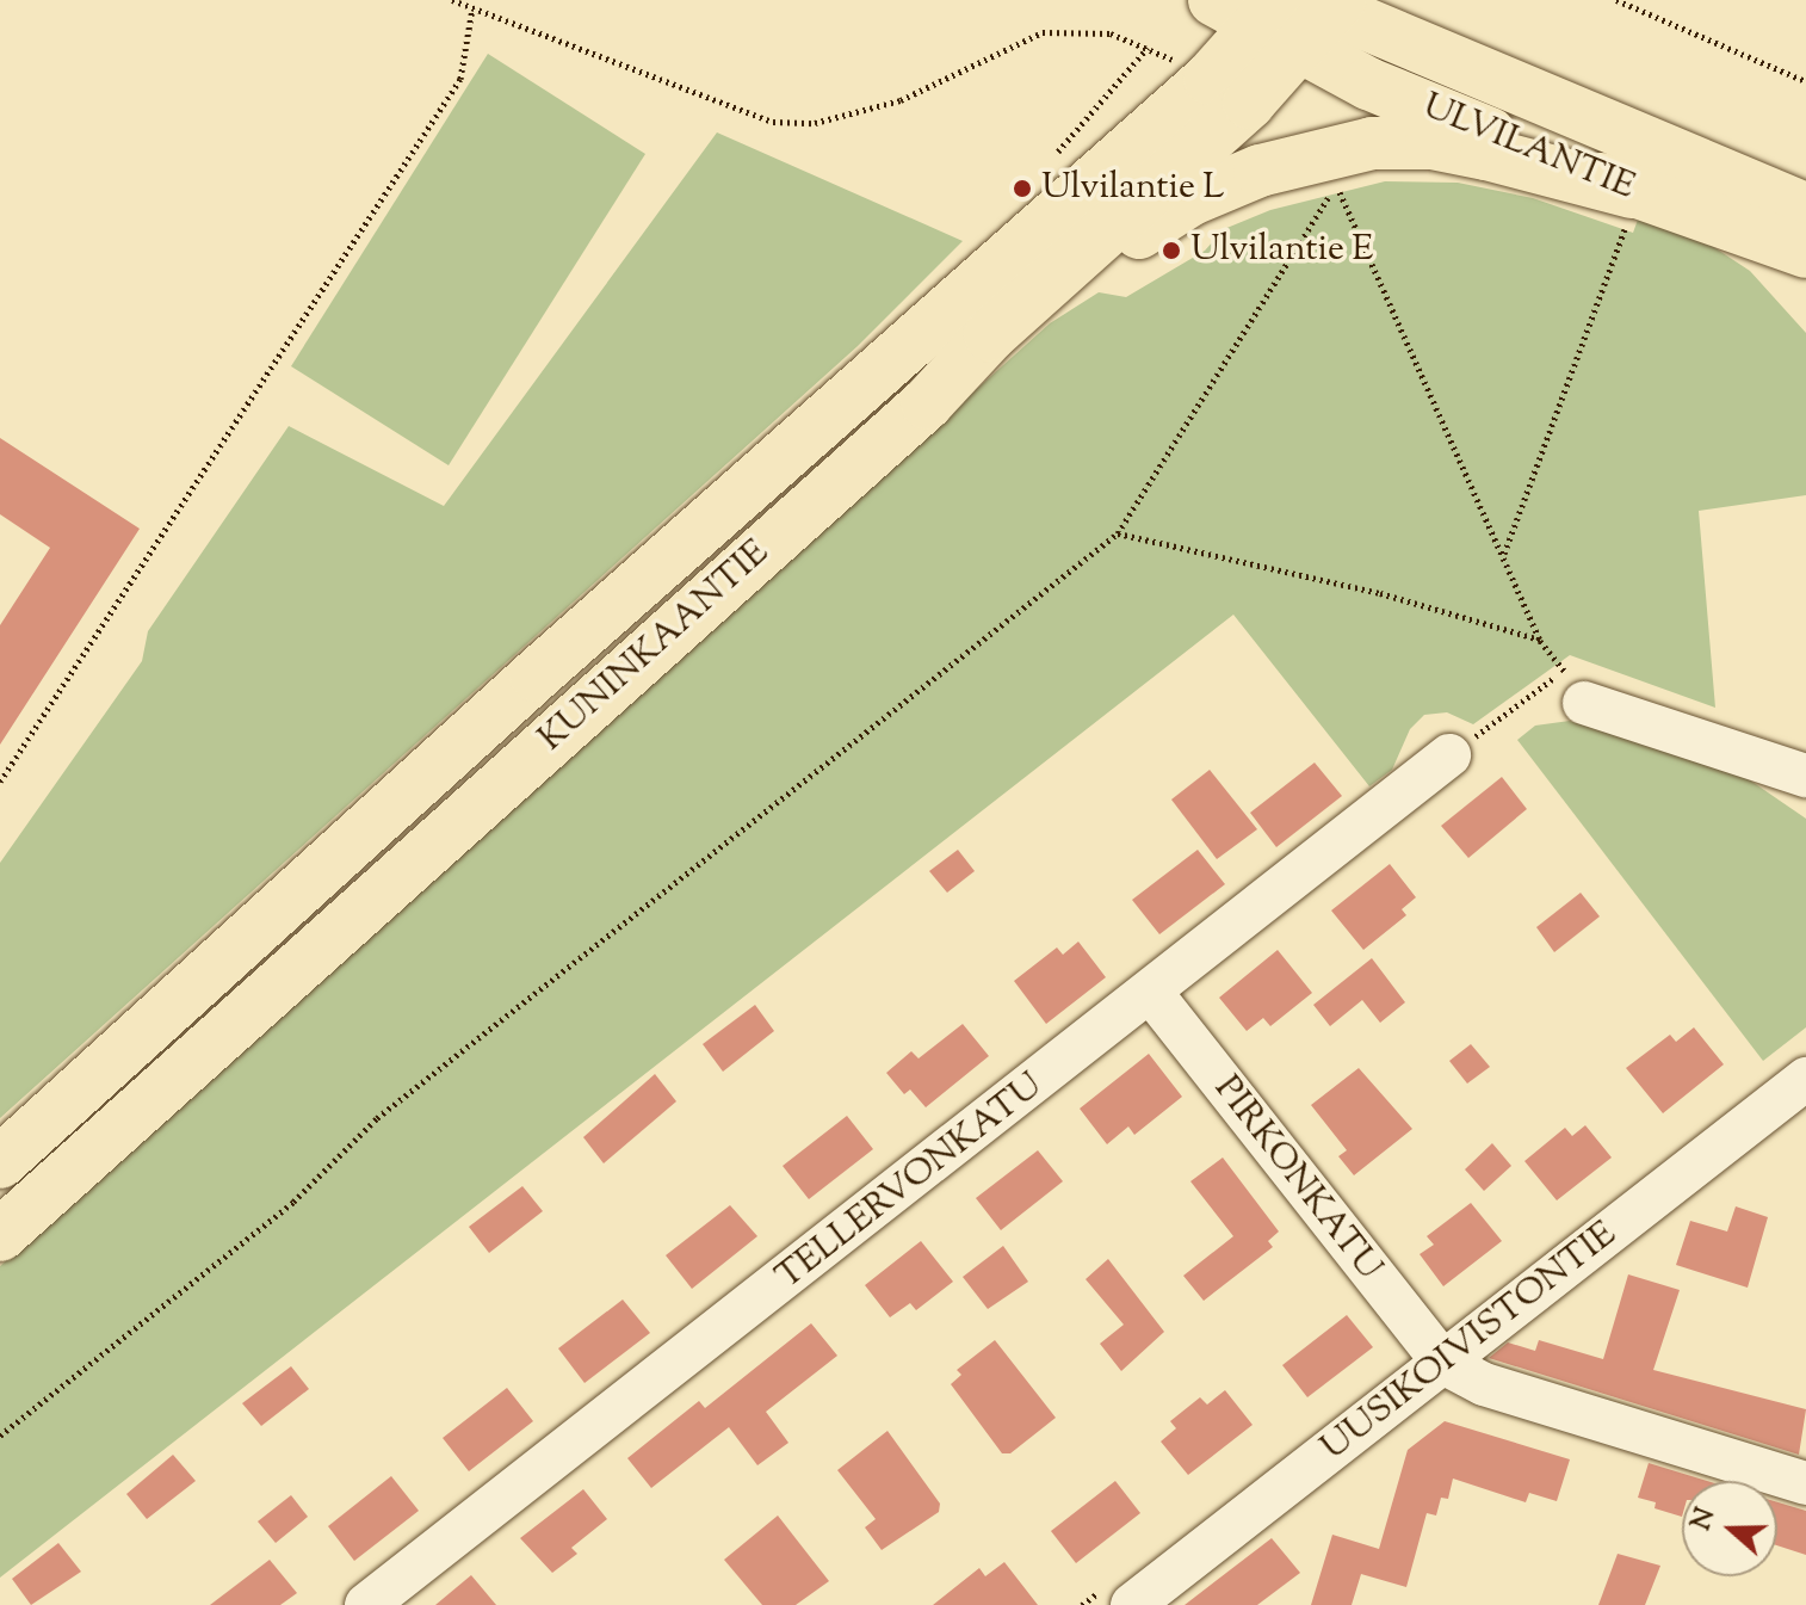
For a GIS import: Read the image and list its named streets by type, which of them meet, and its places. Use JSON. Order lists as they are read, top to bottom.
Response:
{
  "streets": {
    "main road": ["ULVILANTIE", "KUNINKAANTIE"],
    "street": ["PIRKONKATU", "TELLERVONKATU", "UUSIKOIVISTONTIE"]
  },
  "crossings": [
    ["ULVILANTIE", "KUNINKAANTIE"],
    ["PIRKONKATU", "TELLERVONKATU"],
    ["PIRKONKATU", "UUSIKOIVISTONTIE"]
  ],
  "places": ["Ulvilantie L", "Ulvilantie E"],
  "north": "left"
}
